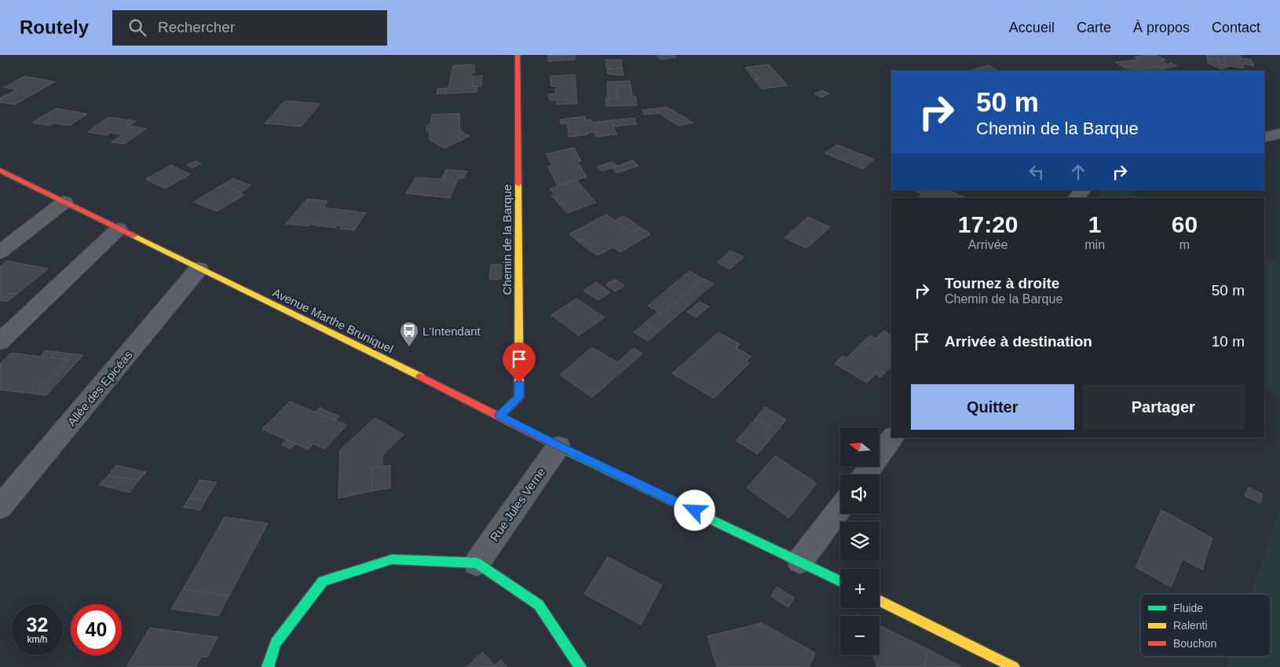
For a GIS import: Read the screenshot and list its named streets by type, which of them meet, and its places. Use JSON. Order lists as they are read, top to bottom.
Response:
{
  "streets": {
    "street": [
      "Chemin de la Barque",
      "Avenue Marthe Bruniquel",
      "Allée des Epicéas",
      "Rue Jules Verne"
    ]
  },
  "crossings": [
    ["Chemin de la Barque", "Avenue Marthe Bruniquel"],
    ["Avenue Marthe Bruniquel", "Allée des Epicéas"],
    ["Avenue Marthe Bruniquel", "Rue Jules Verne"]
  ],
  "places": {
    "bus stop": ["L'Intendant"]
  },
  "legend": ["Fluide", "Ralenti", "Bouchon"],
  "north": "left",
  "page": {
    "header": "Routely",
    "search": "Rechercher",
    "nav": [
      "Accueil",
      "Carte",
      "À propos",
      "Contact"
    ],
    "turn": ["50 m", "Chemin de la Barque"],
    "eta": [
      "17:20",
      "Arrivée",
      "1",
      "min",
      "60",
      "m"
    ],
    "list": [
      {
        "name": "Tournez à droite",
        "note": "Chemin de la Barque",
        "value": "50 m"
      },
      {
        "name": "Arrivée à destination",
        "value": "10 m"
      }
    ],
    "buttons": ["Quitter", "Partager"],
    "map_buttons": ["+", "−"],
    "speed": "32 km/h",
    "limit": "40"
  }
}
